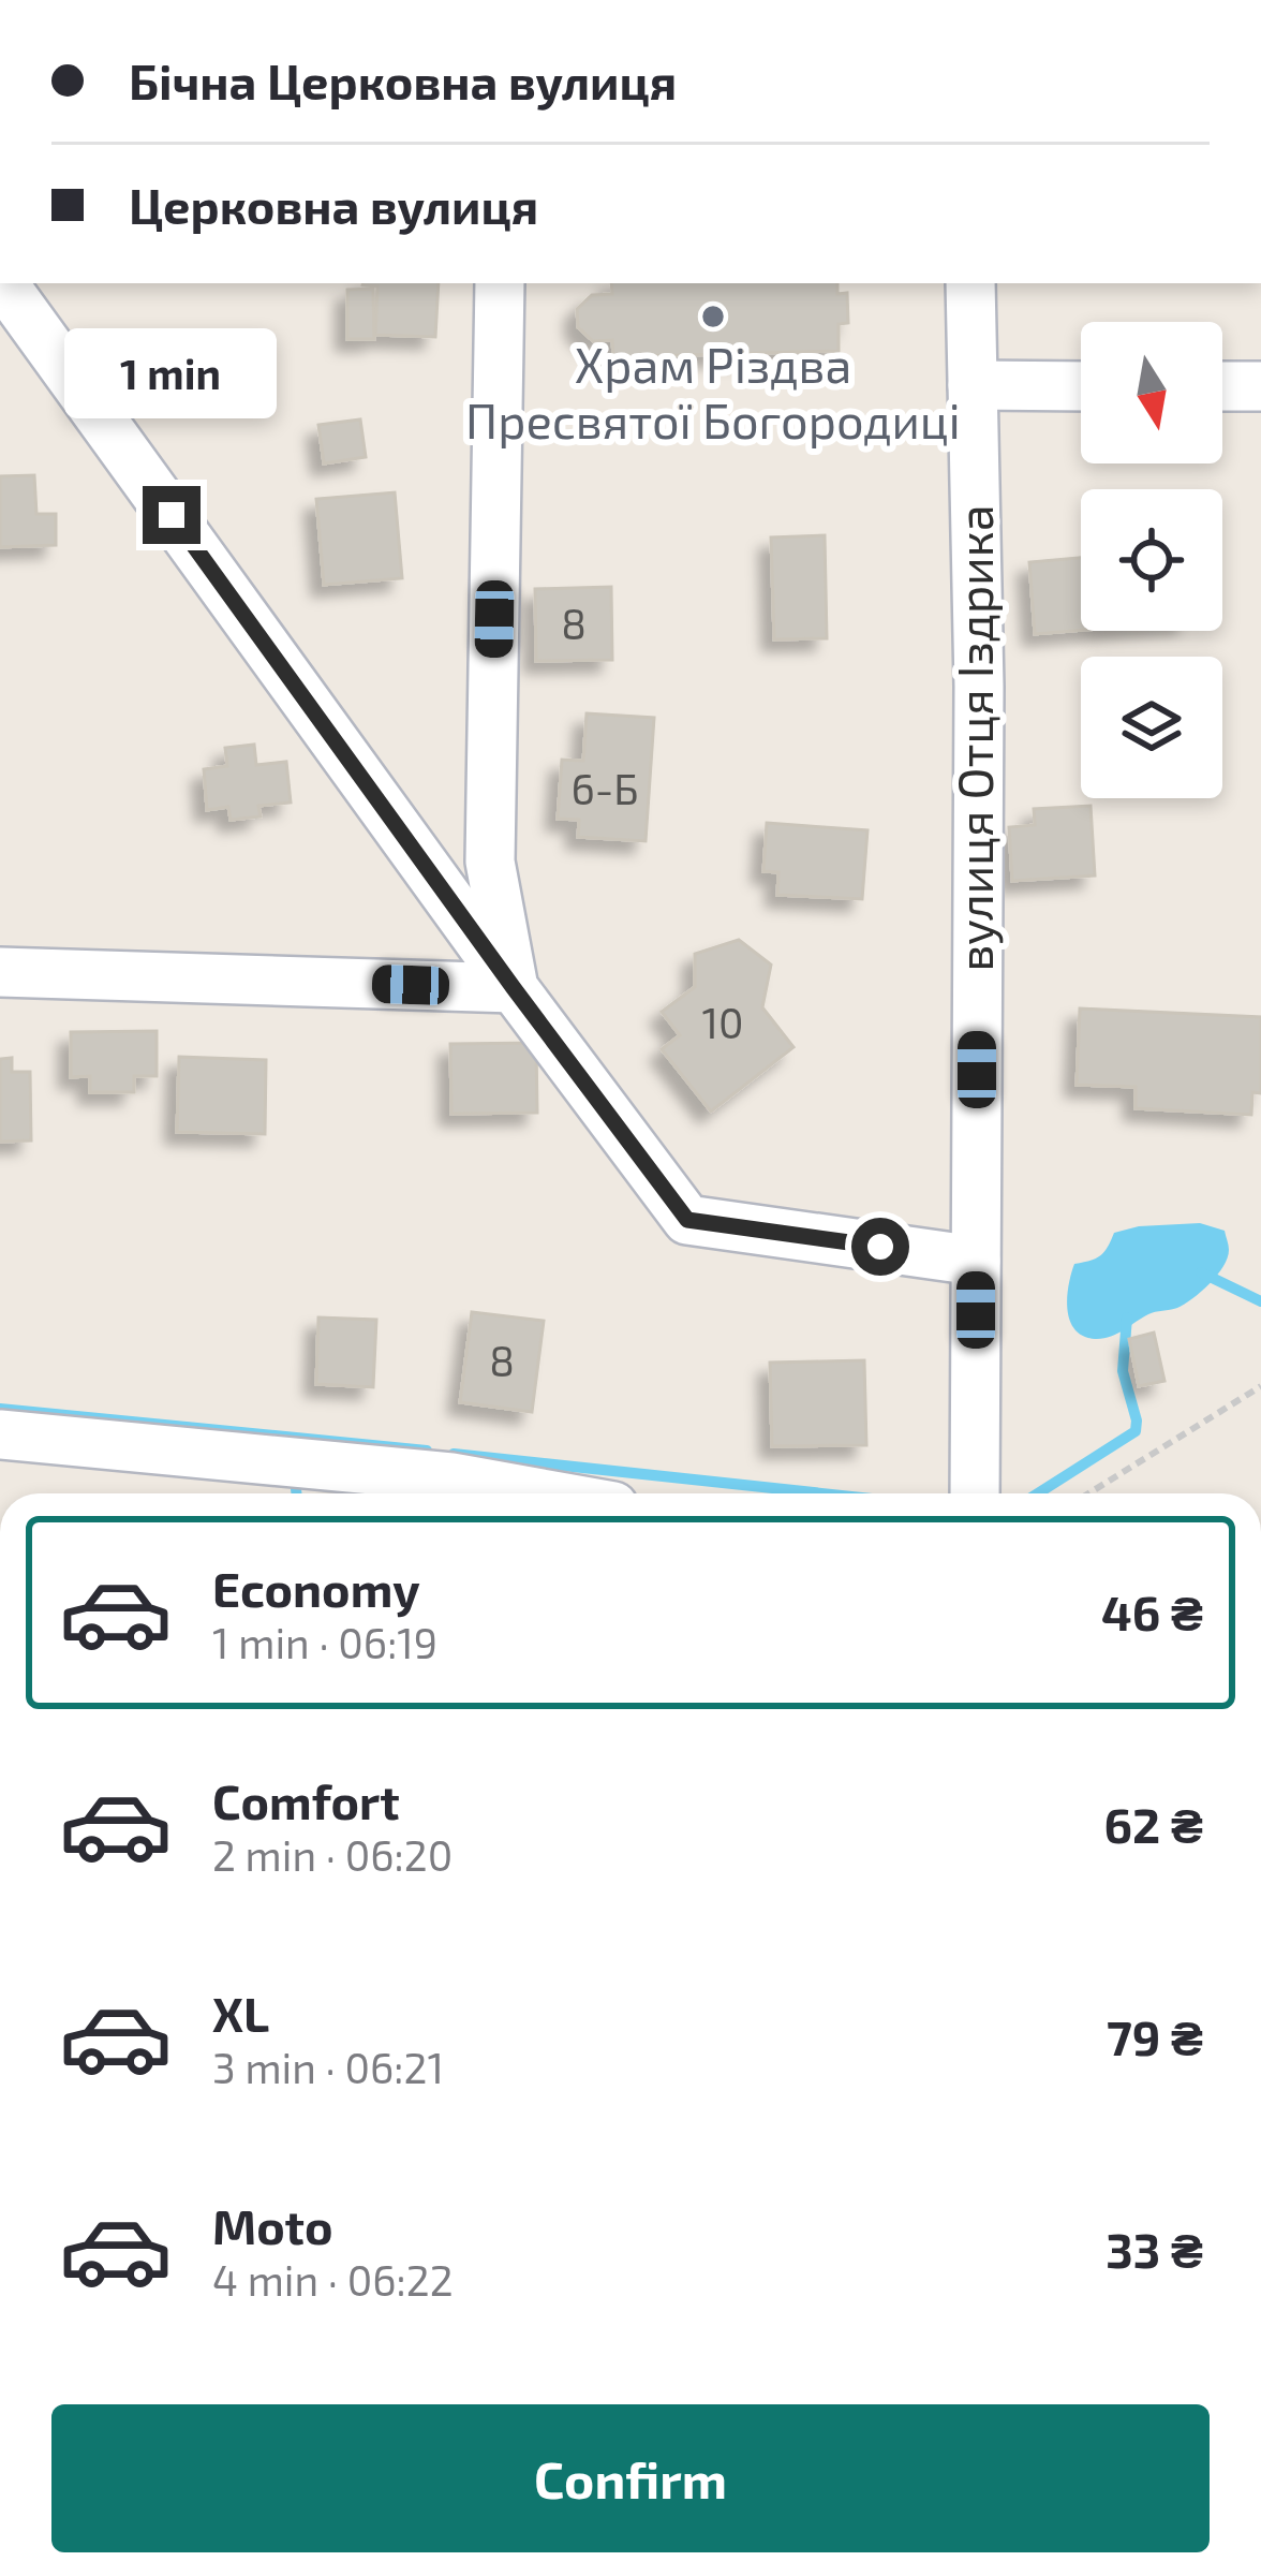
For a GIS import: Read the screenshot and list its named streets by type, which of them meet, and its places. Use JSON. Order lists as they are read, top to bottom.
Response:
{
  "streets": {
    "street": ["вулиця Отця Іздрика"]
  },
  "places": ["Храм Різдва Пресвятої Богородиці"],
  "house_numbers": [
    "8",
    "6-Б",
    "10",
    "8"
  ],
  "north": "bottom",
  "page": {
    "banner": ["Бічна Церковна вулиця", "Церковна вулиця"],
    "bubble": "1 min",
    "list": [
      {
        "name": "Economy",
        "note": "1 min · 06:19",
        "value": "46 ₴"
      },
      {
        "name": "Comfort",
        "note": "2 min · 06:20",
        "value": "62 ₴"
      },
      {
        "name": "XL",
        "note": "3 min · 06:21",
        "value": "79 ₴"
      },
      {
        "name": "Moto",
        "note": "4 min · 06:22",
        "value": "33 ₴"
      }
    ],
    "buttons": "Confirm"
  }
}
